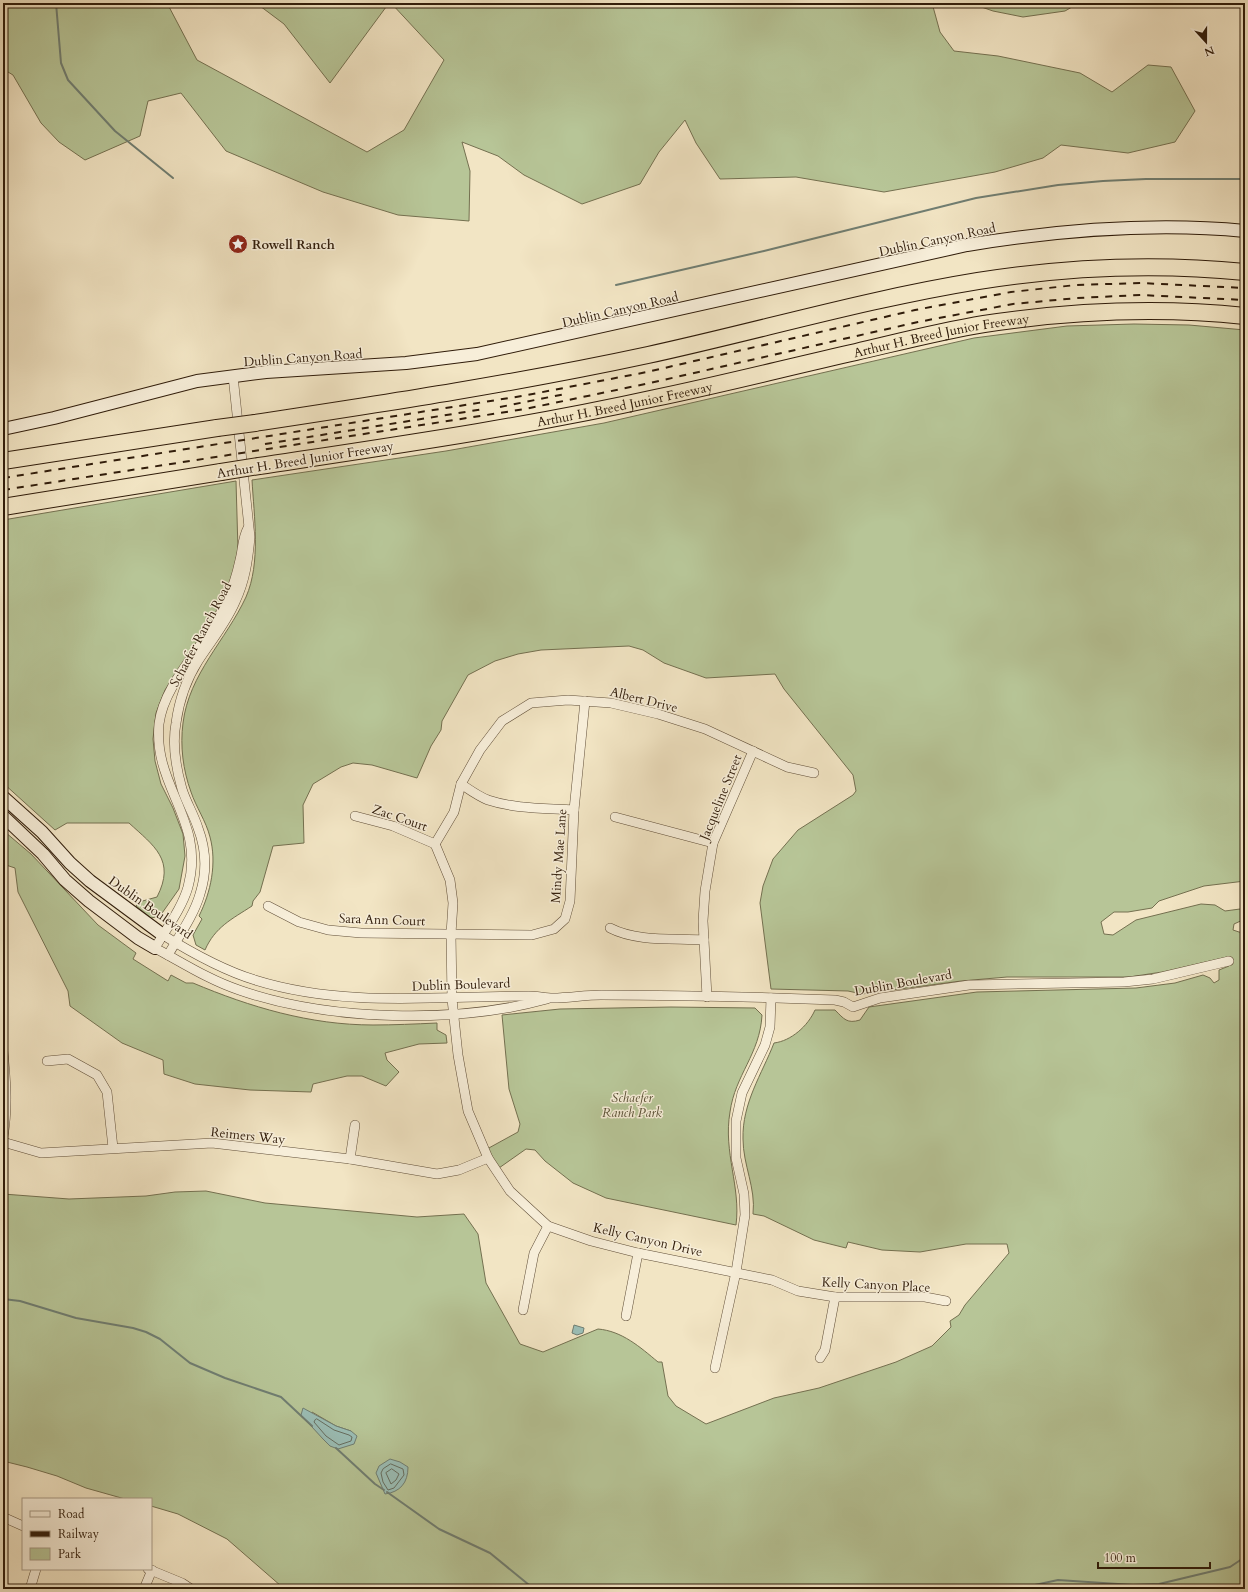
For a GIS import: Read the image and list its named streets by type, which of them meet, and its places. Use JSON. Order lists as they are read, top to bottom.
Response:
{
  "streets": {
    "highway": ["Arthur H. Breed Junior Freeway"],
    "main road": ["Dublin Canyon Road", "Dublin Boulevard"],
    "street": [
      "Schaefer Ranch Road",
      "Albert Drive",
      "Jacqueline Street",
      "Zac Court",
      "Mindy Mae Lane",
      "Sara Ann Court",
      "Reimers Way",
      "Kelly Canyon Drive",
      "Kelly Canyon Place"
    ]
  },
  "crossings": [
    ["Dublin Canyon Road", "Schaefer Ranch Road"],
    ["Schaefer Ranch Road", "Dublin Boulevard"],
    ["Albert Drive", "Jacqueline Street"],
    ["Albert Drive", "Zac Court"],
    ["Albert Drive", "Mindy Mae Lane"],
    ["Albert Drive", "Kelly Canyon Drive"],
    ["Jacqueline Street", "Dublin Boulevard"],
    ["Zac Court", "Kelly Canyon Drive"],
    ["Mindy Mae Lane", "Sara Ann Court"],
    ["Mindy Mae Lane", "Kelly Canyon Drive"],
    ["Dublin Boulevard", "Kelly Canyon Drive"],
    ["Sara Ann Court", "Kelly Canyon Drive"],
    ["Reimers Way", "Kelly Canyon Drive"],
    ["Kelly Canyon Drive", "Kelly Canyon Place"]
  ],
  "parks": ["Schaefer Ranch Park"],
  "places": {
    "place": ["Rowell Ranch"]
  },
  "legend": ["Road", "Railway", "Park"],
  "scale_bar": "100 m",
  "north": "bottom"
}
